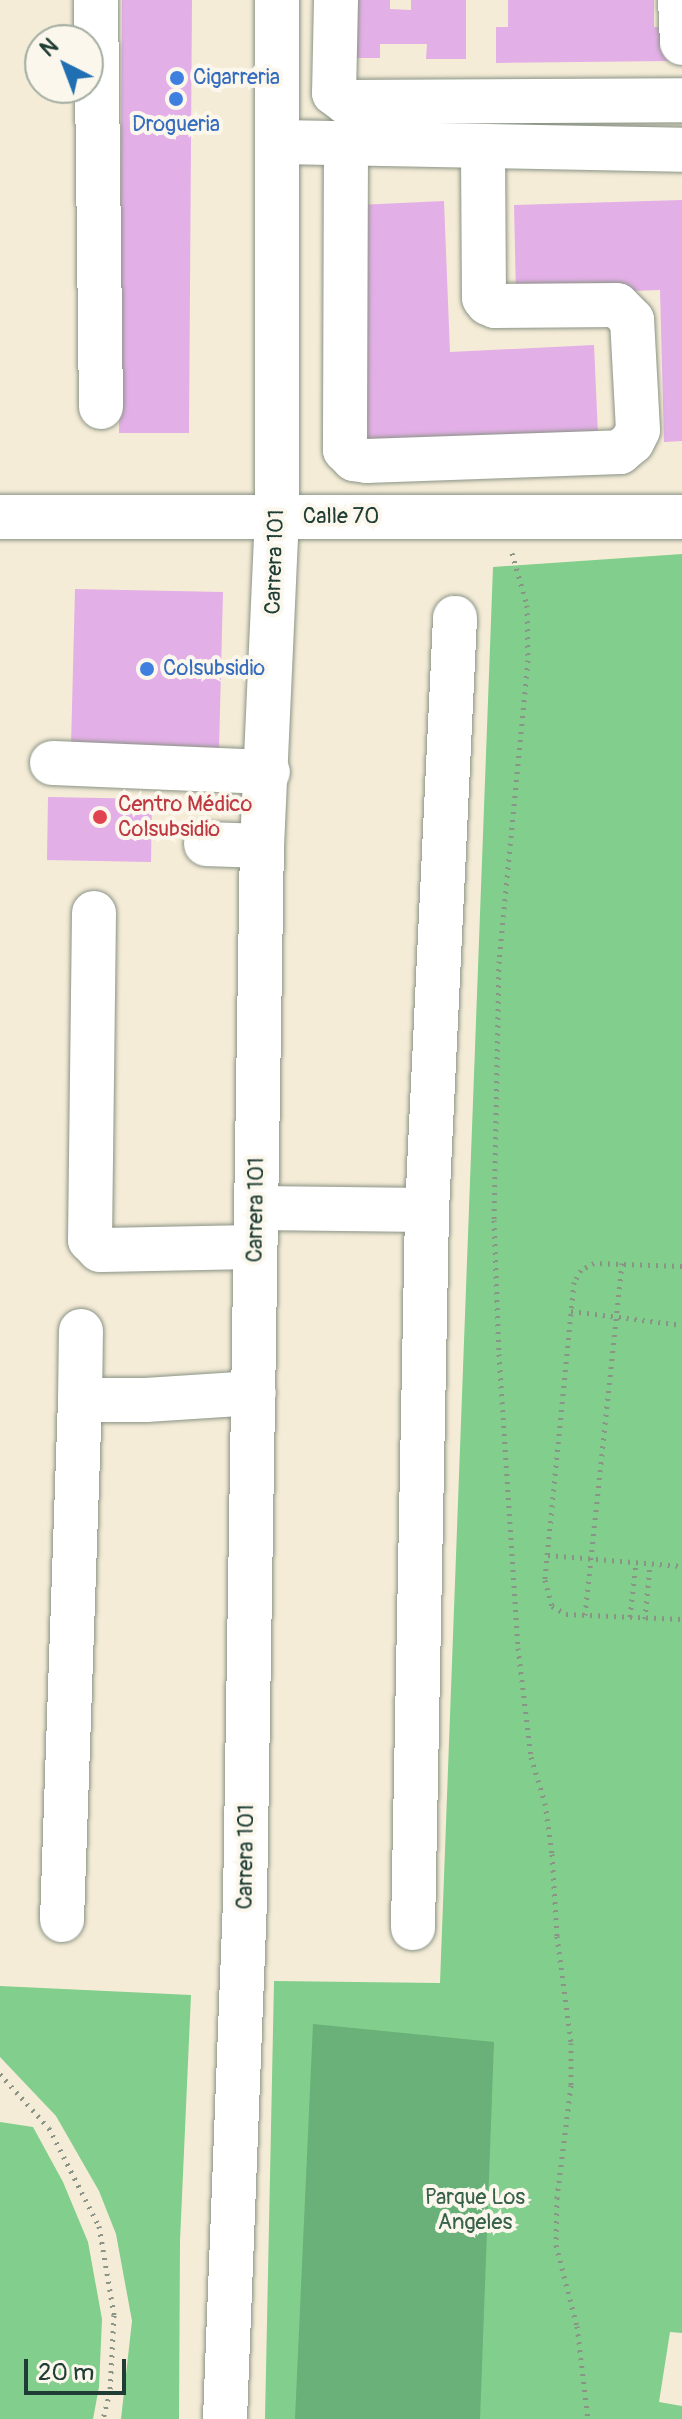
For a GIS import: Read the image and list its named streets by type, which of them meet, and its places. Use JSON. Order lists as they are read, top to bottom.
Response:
{
  "streets": {
    "street": ["Calle 70", "Carrera 101"]
  },
  "crossings": [
    ["Calle 70", "Carrera 101"]
  ],
  "parks": ["Parque Los Angeles"],
  "places": [
    "Cigarreria",
    "Drogueria",
    "Colsubsidio",
    "Centro Médico Colsubsidio"
  ],
  "scale_bar": "20 m",
  "north": "top left"
}
